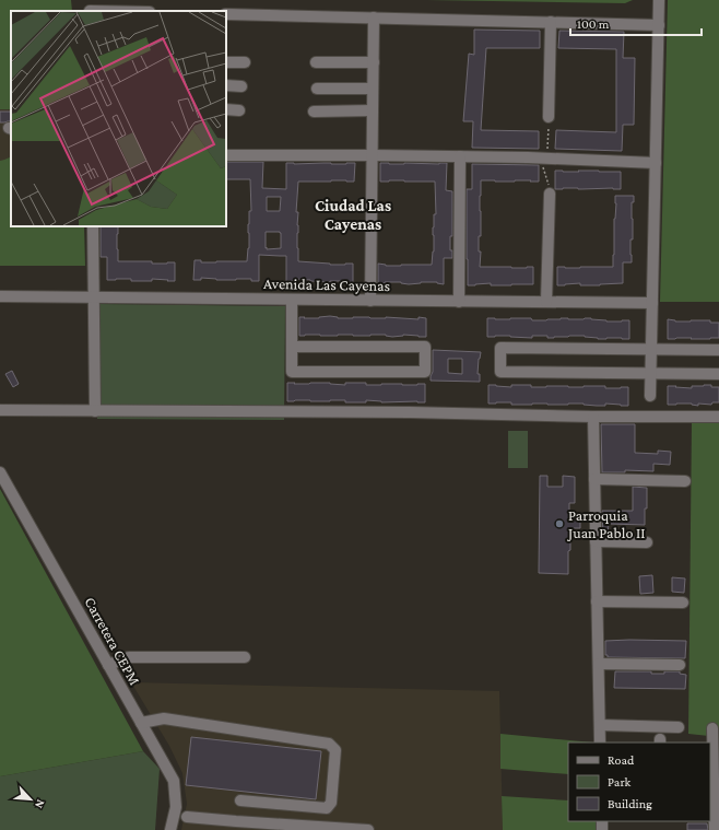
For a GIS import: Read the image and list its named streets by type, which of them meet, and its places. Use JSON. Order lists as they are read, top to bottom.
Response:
{
  "streets": {
    "street": ["Avenida Las Cayenas", "Carretera CEPM"]
  },
  "districts": ["Ciudad Las Cayenas"],
  "places": ["Parroquia Juan Pablo II"],
  "legend": ["Road", "Park", "Building"],
  "scale_bar": "100 m",
  "north": "bottom right"
}
